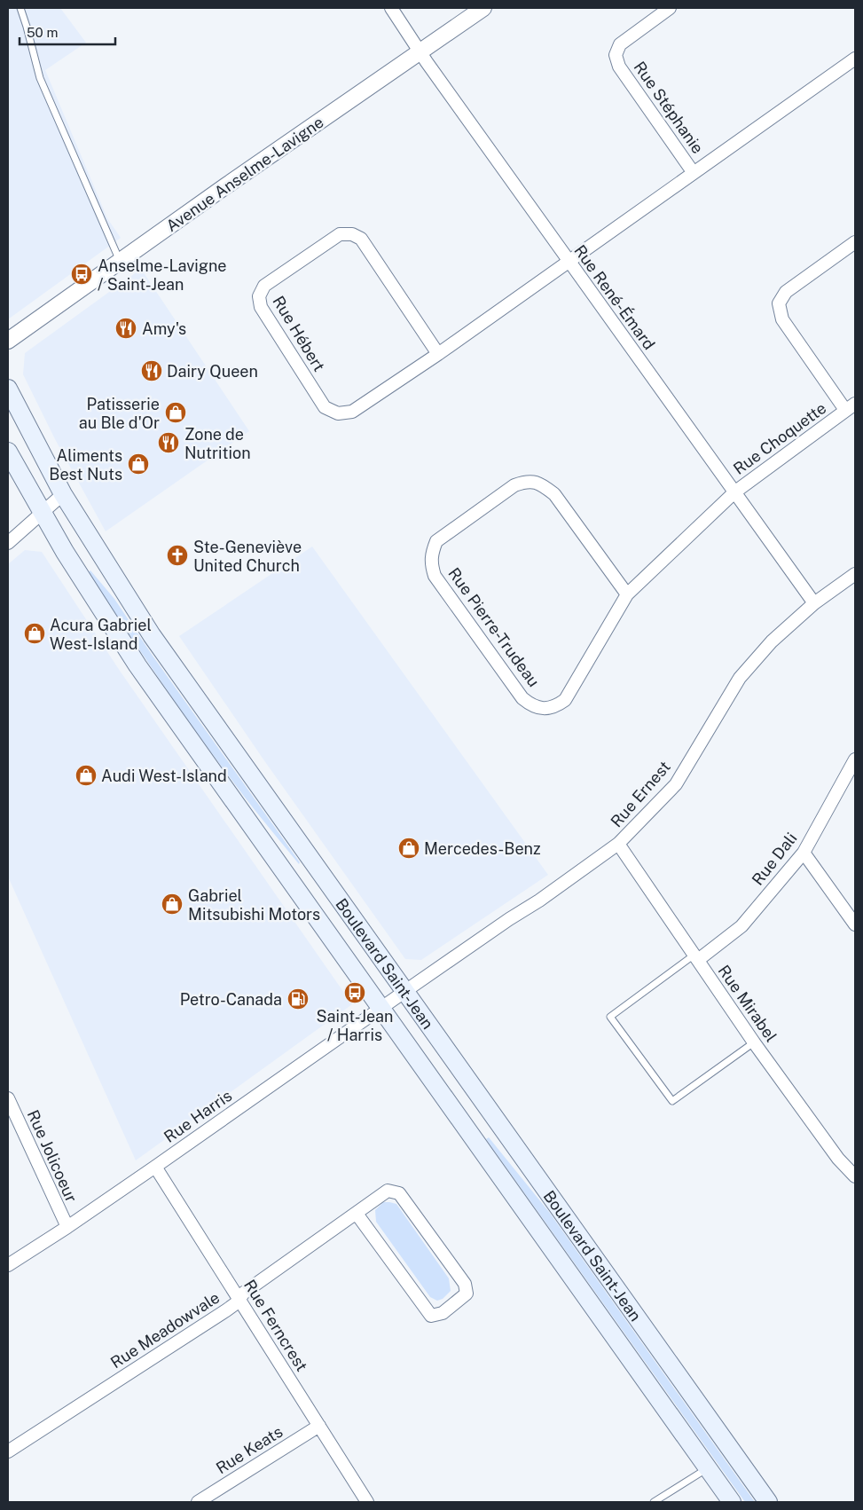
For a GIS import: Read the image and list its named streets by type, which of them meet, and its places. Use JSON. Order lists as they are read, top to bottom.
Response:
{
  "streets": {
    "main road": ["Boulevard Saint-Jean"],
    "street": [
      "Rue Stéphanie",
      "Avenue Anselme-Lavigne",
      "Rue René-Émard",
      "Rue Hébert",
      "Rue Choquette",
      "Rue Pierre-Trudeau",
      "Rue Ernest",
      "Rue Dali",
      "Rue Mirabel",
      "Rue Harris",
      "Rue Jolicoeur",
      "Rue Ferncrest",
      "Rue Meadowvale",
      "Rue Keats"
    ]
  },
  "crossings": [
    ["Rue Stéphanie", "Rue René-Émard"],
    ["Rue Stéphanie", "Rue Hébert"],
    ["Avenue Anselme-Lavigne", "Rue René-Émard"],
    ["Rue René-Émard", "Rue Hébert"],
    ["Rue René-Émard", "Rue Choquette"],
    ["Rue René-Émard", "Rue Pierre-Trudeau"],
    ["Rue René-Émard", "Rue Ernest"],
    ["Rue Choquette", "Rue Pierre-Trudeau"],
    ["Rue Ernest", "Boulevard Saint-Jean"],
    ["Rue Ernest", "Rue Mirabel"],
    ["Rue Ernest", "Rue Harris"],
    ["Rue Dali", "Rue Mirabel"],
    ["Boulevard Saint-Jean", "Rue Harris"],
    ["Rue Harris", "Rue Jolicoeur"],
    ["Rue Harris", "Rue Ferncrest"],
    ["Rue Ferncrest", "Rue Meadowvale"],
    ["Rue Ferncrest", "Rue Keats"]
  ],
  "places": {
    "bus stop": ["Anselme-Lavigne / Saint-Jean", "Saint-Jean / Harris"],
    "restaurant": ["Amy's", "Dairy Queen", "Zone de Nutrition"],
    "shop": [
      "Patisserie au Ble d'Or",
      "Aliments Best Nuts",
      "Acura Gabriel West-Island",
      "Audi West-Island",
      "Mercedes-Benz",
      "Gabriel Mitsubishi Motors"
    ],
    "church": ["Ste-Geneviève United Church"],
    "fuel station": ["Petro-Canada"]
  },
  "scale_bar": "50 m"
}
